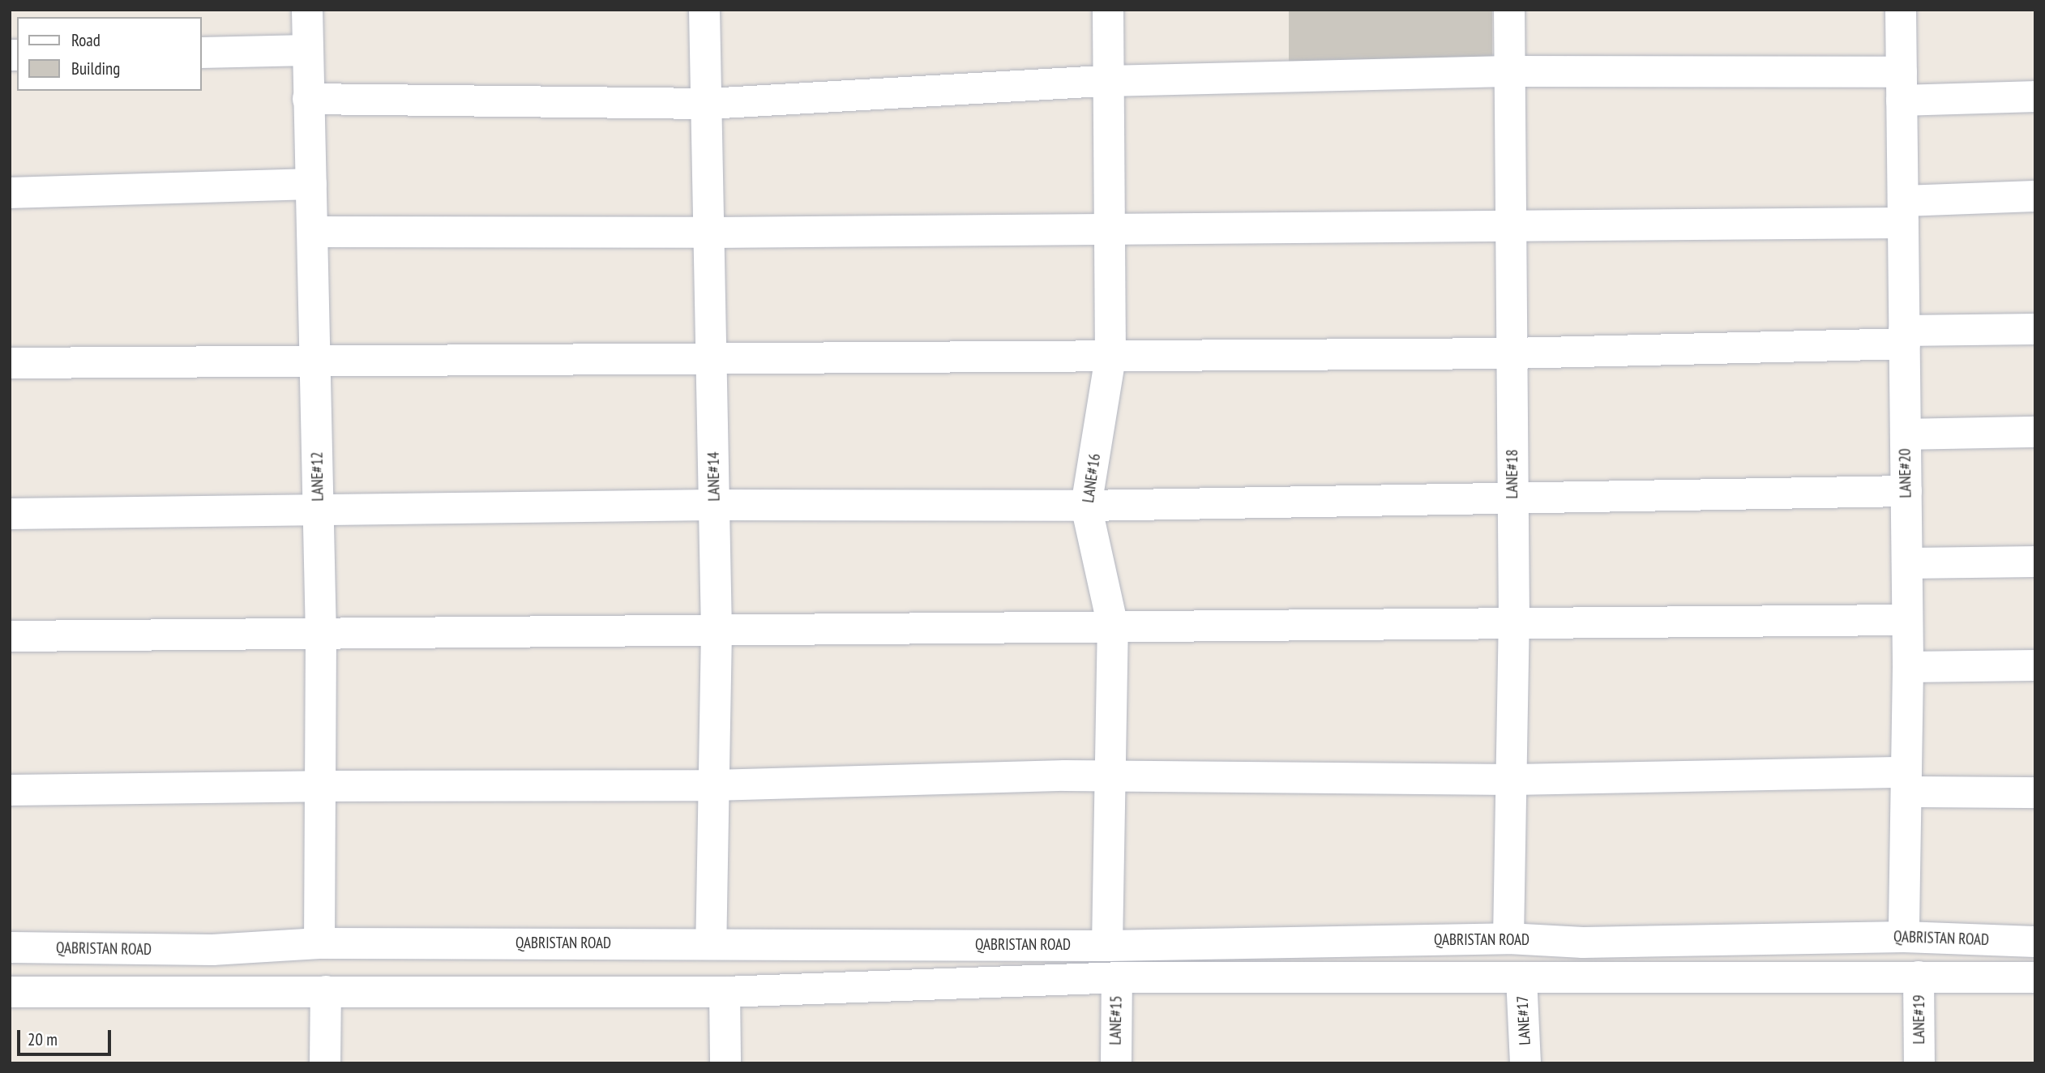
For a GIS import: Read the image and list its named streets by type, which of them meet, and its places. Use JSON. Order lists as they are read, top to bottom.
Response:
{
  "streets": {
    "street": [
      "LANE#20",
      "LANE#18",
      "LANE#12",
      "LANE#14",
      "LANE#16",
      "QABRISTAN ROAD",
      "LANE#19",
      "LANE#15",
      "LANE#17"
    ]
  },
  "crossings": [
    ["LANE#20", "QABRISTAN ROAD"],
    ["LANE#18", "QABRISTAN ROAD"],
    ["LANE#12", "QABRISTAN ROAD"],
    ["LANE#14", "QABRISTAN ROAD"],
    ["LANE#16", "QABRISTAN ROAD"]
  ],
  "legend": ["Road", "Building"],
  "scale_bar": "20 m"
}
